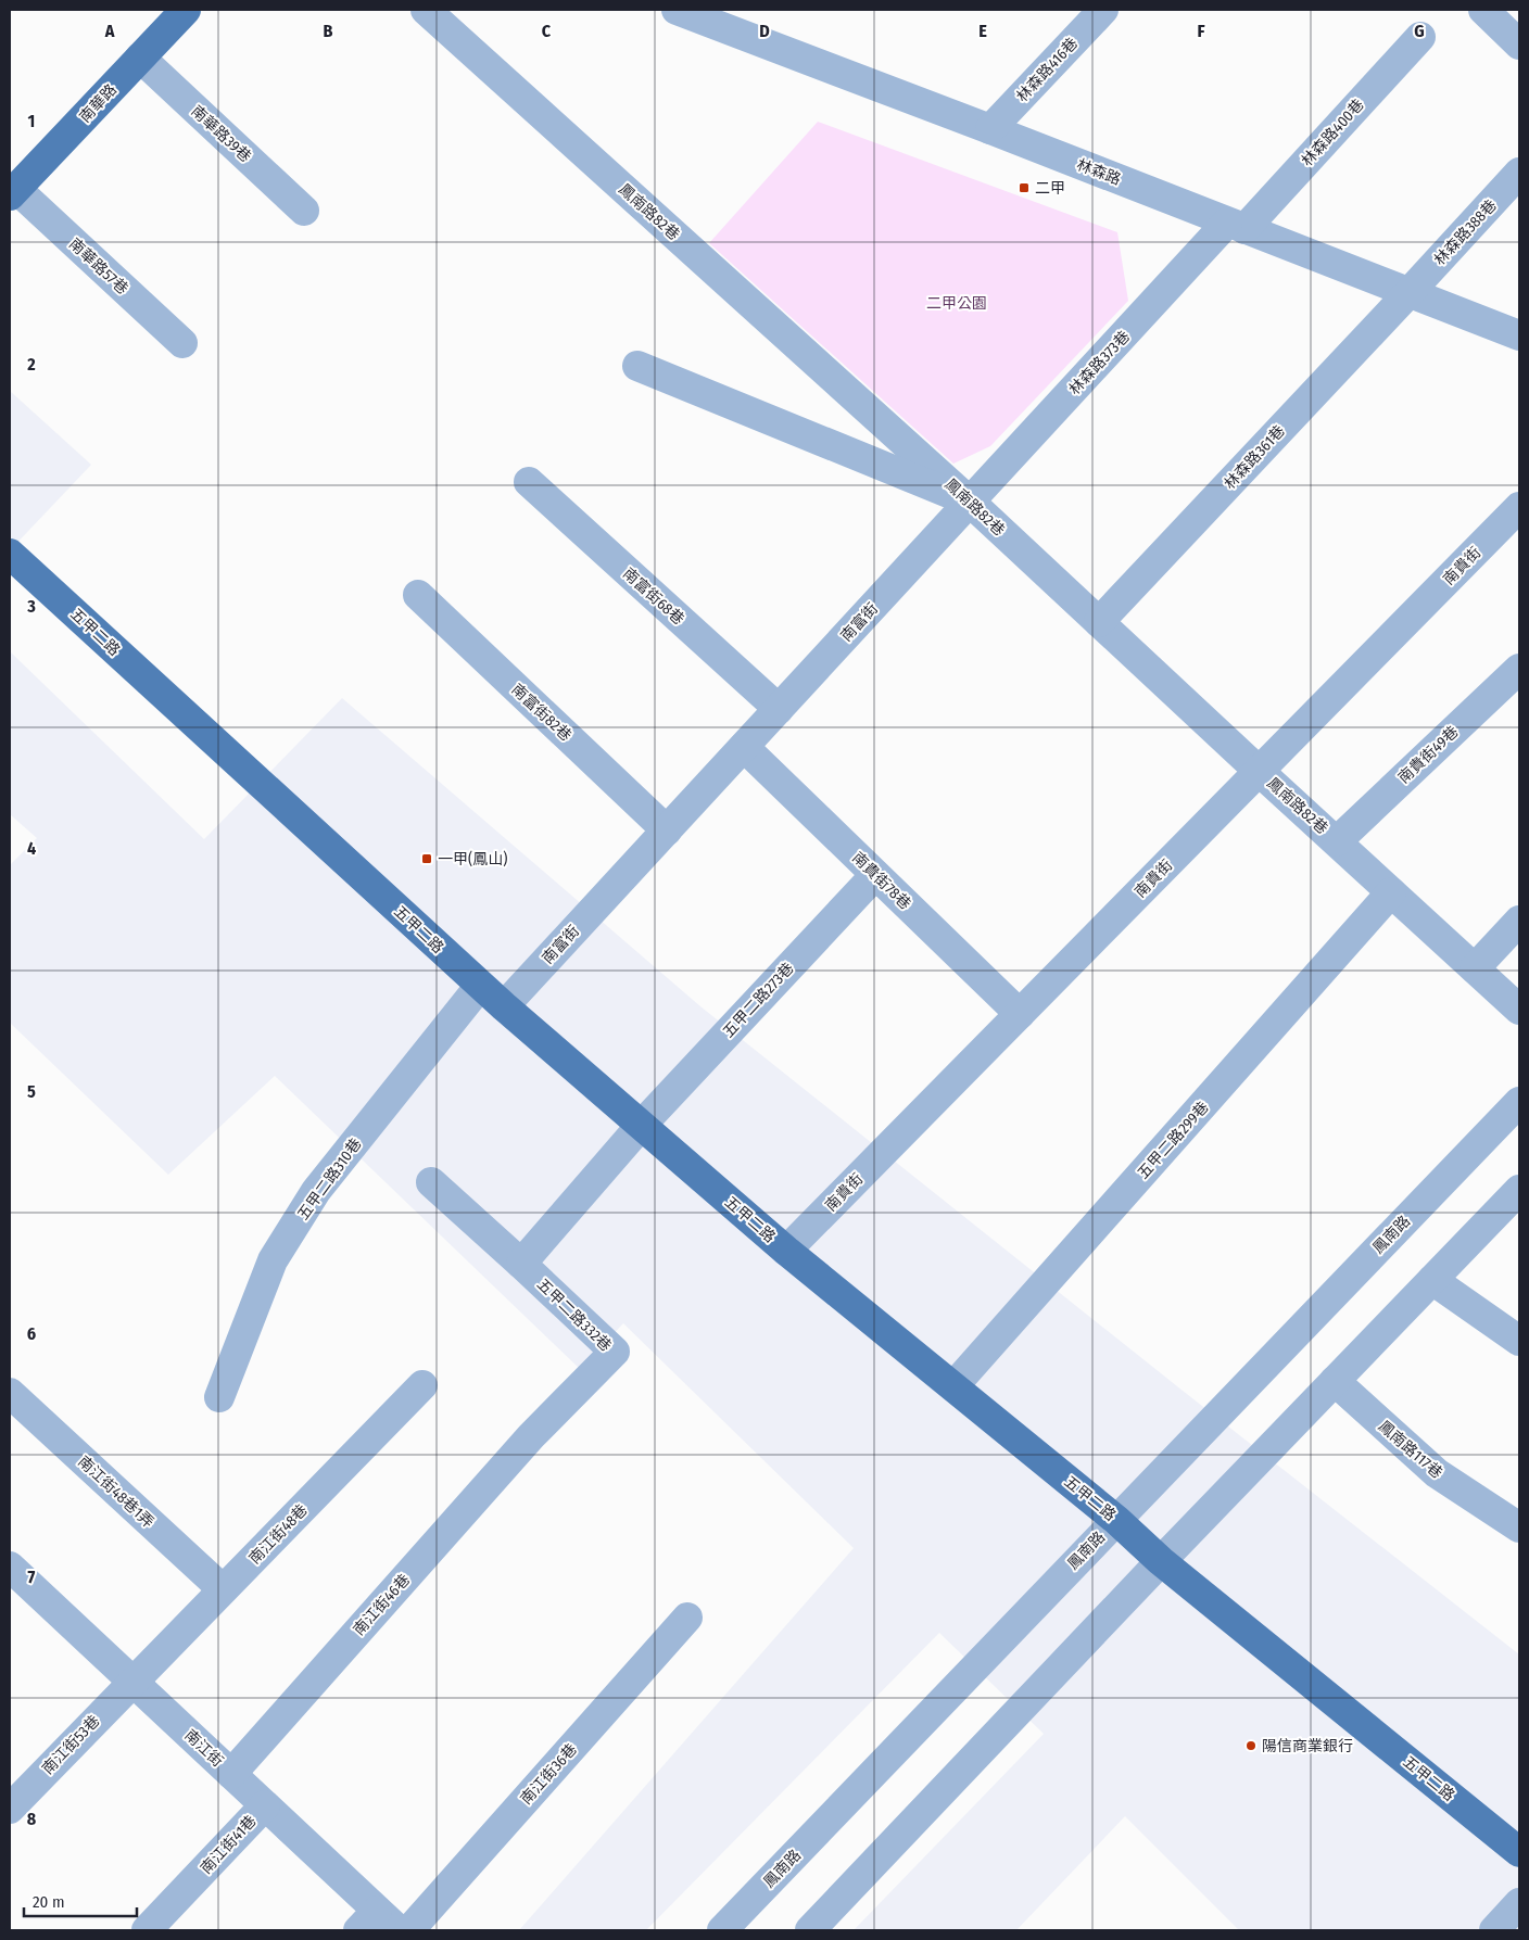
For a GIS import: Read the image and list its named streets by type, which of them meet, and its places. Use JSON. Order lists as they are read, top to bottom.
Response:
{
  "streets": {
    "main road": ["南華路", "五甲二路"],
    "street": [
      "林森路416巷",
      "林森路400巷",
      "南華路39巷",
      "林森路",
      "鳳南路82巷",
      "林森路388巷",
      "南華路57巷",
      "林森路373巷",
      "林森路361巷",
      "南貴街",
      "南富街68巷",
      "南富街",
      "南富街82巷",
      "南貴街49巷",
      "南貴街78巷",
      "五甲二路273巷",
      "五甲二路299巷",
      "五甲二路310巷",
      "鳳南路",
      "五甲二路332巷",
      "鳳南路117巷",
      "南江街48巷1弄",
      "南江街48巷",
      "南江街46巷",
      "南江街53巷",
      "南江街",
      "南江街36巷",
      "南江街41巷"
    ]
  },
  "crossings": [
    ["林森路416巷", "林森路"],
    ["南華路", "南華路39巷"],
    ["南華路", "南華路57巷"],
    ["林森路400巷", "林森路"],
    ["林森路400巷", "林森路373巷"],
    ["林森路", "林森路388巷"],
    ["林森路", "林森路373巷"],
    ["林森路", "林森路361巷"],
    ["鳳南路82巷", "林森路373巷"],
    ["鳳南路82巷", "林森路361巷"],
    ["鳳南路82巷", "南貴街"],
    ["鳳南路82巷", "南富街"],
    ["鳳南路82巷", "南貴街49巷"],
    ["鳳南路82巷", "五甲二路299巷"],
    ["林森路388巷", "林森路361巷"],
    ["林森路373巷", "南富街"],
    ["南貴街", "五甲二路"],
    ["南貴街", "南貴街78巷"],
    ["南富街68巷", "南富街"],
    ["南富街", "五甲二路"],
    ["南富街", "南富街82巷"],
    ["南富街", "南貴街78巷"],
    ["五甲二路", "五甲二路273巷"],
    ["五甲二路", "五甲二路299巷"],
    ["五甲二路", "五甲二路310巷"],
    ["五甲二路", "鳳南路"],
    ["南貴街78巷", "五甲二路273巷"],
    ["五甲二路332巷", "南江街46巷"],
    ["南江街48巷1弄", "南江街48巷"],
    ["南江街48巷", "南江街53巷"],
    ["南江街48巷", "南江街"],
    ["南江街46巷", "南江街"],
    ["南江街53巷", "南江街"],
    ["南江街", "南江街41巷"]
  ],
  "parks": ["二甲公園"],
  "places": {
    "transit": ["二甲", "一甲(鳳山)"],
    "other": ["陽信商業銀行"]
  },
  "scale_bar": "20 m",
  "grid": {
    "columns": [
      "A",
      "B",
      "C",
      "D",
      "E",
      "F",
      "G"
    ],
    "rows": [
      "1",
      "2",
      "3",
      "4",
      "5",
      "6",
      "7",
      "8"
    ]
  }
}
